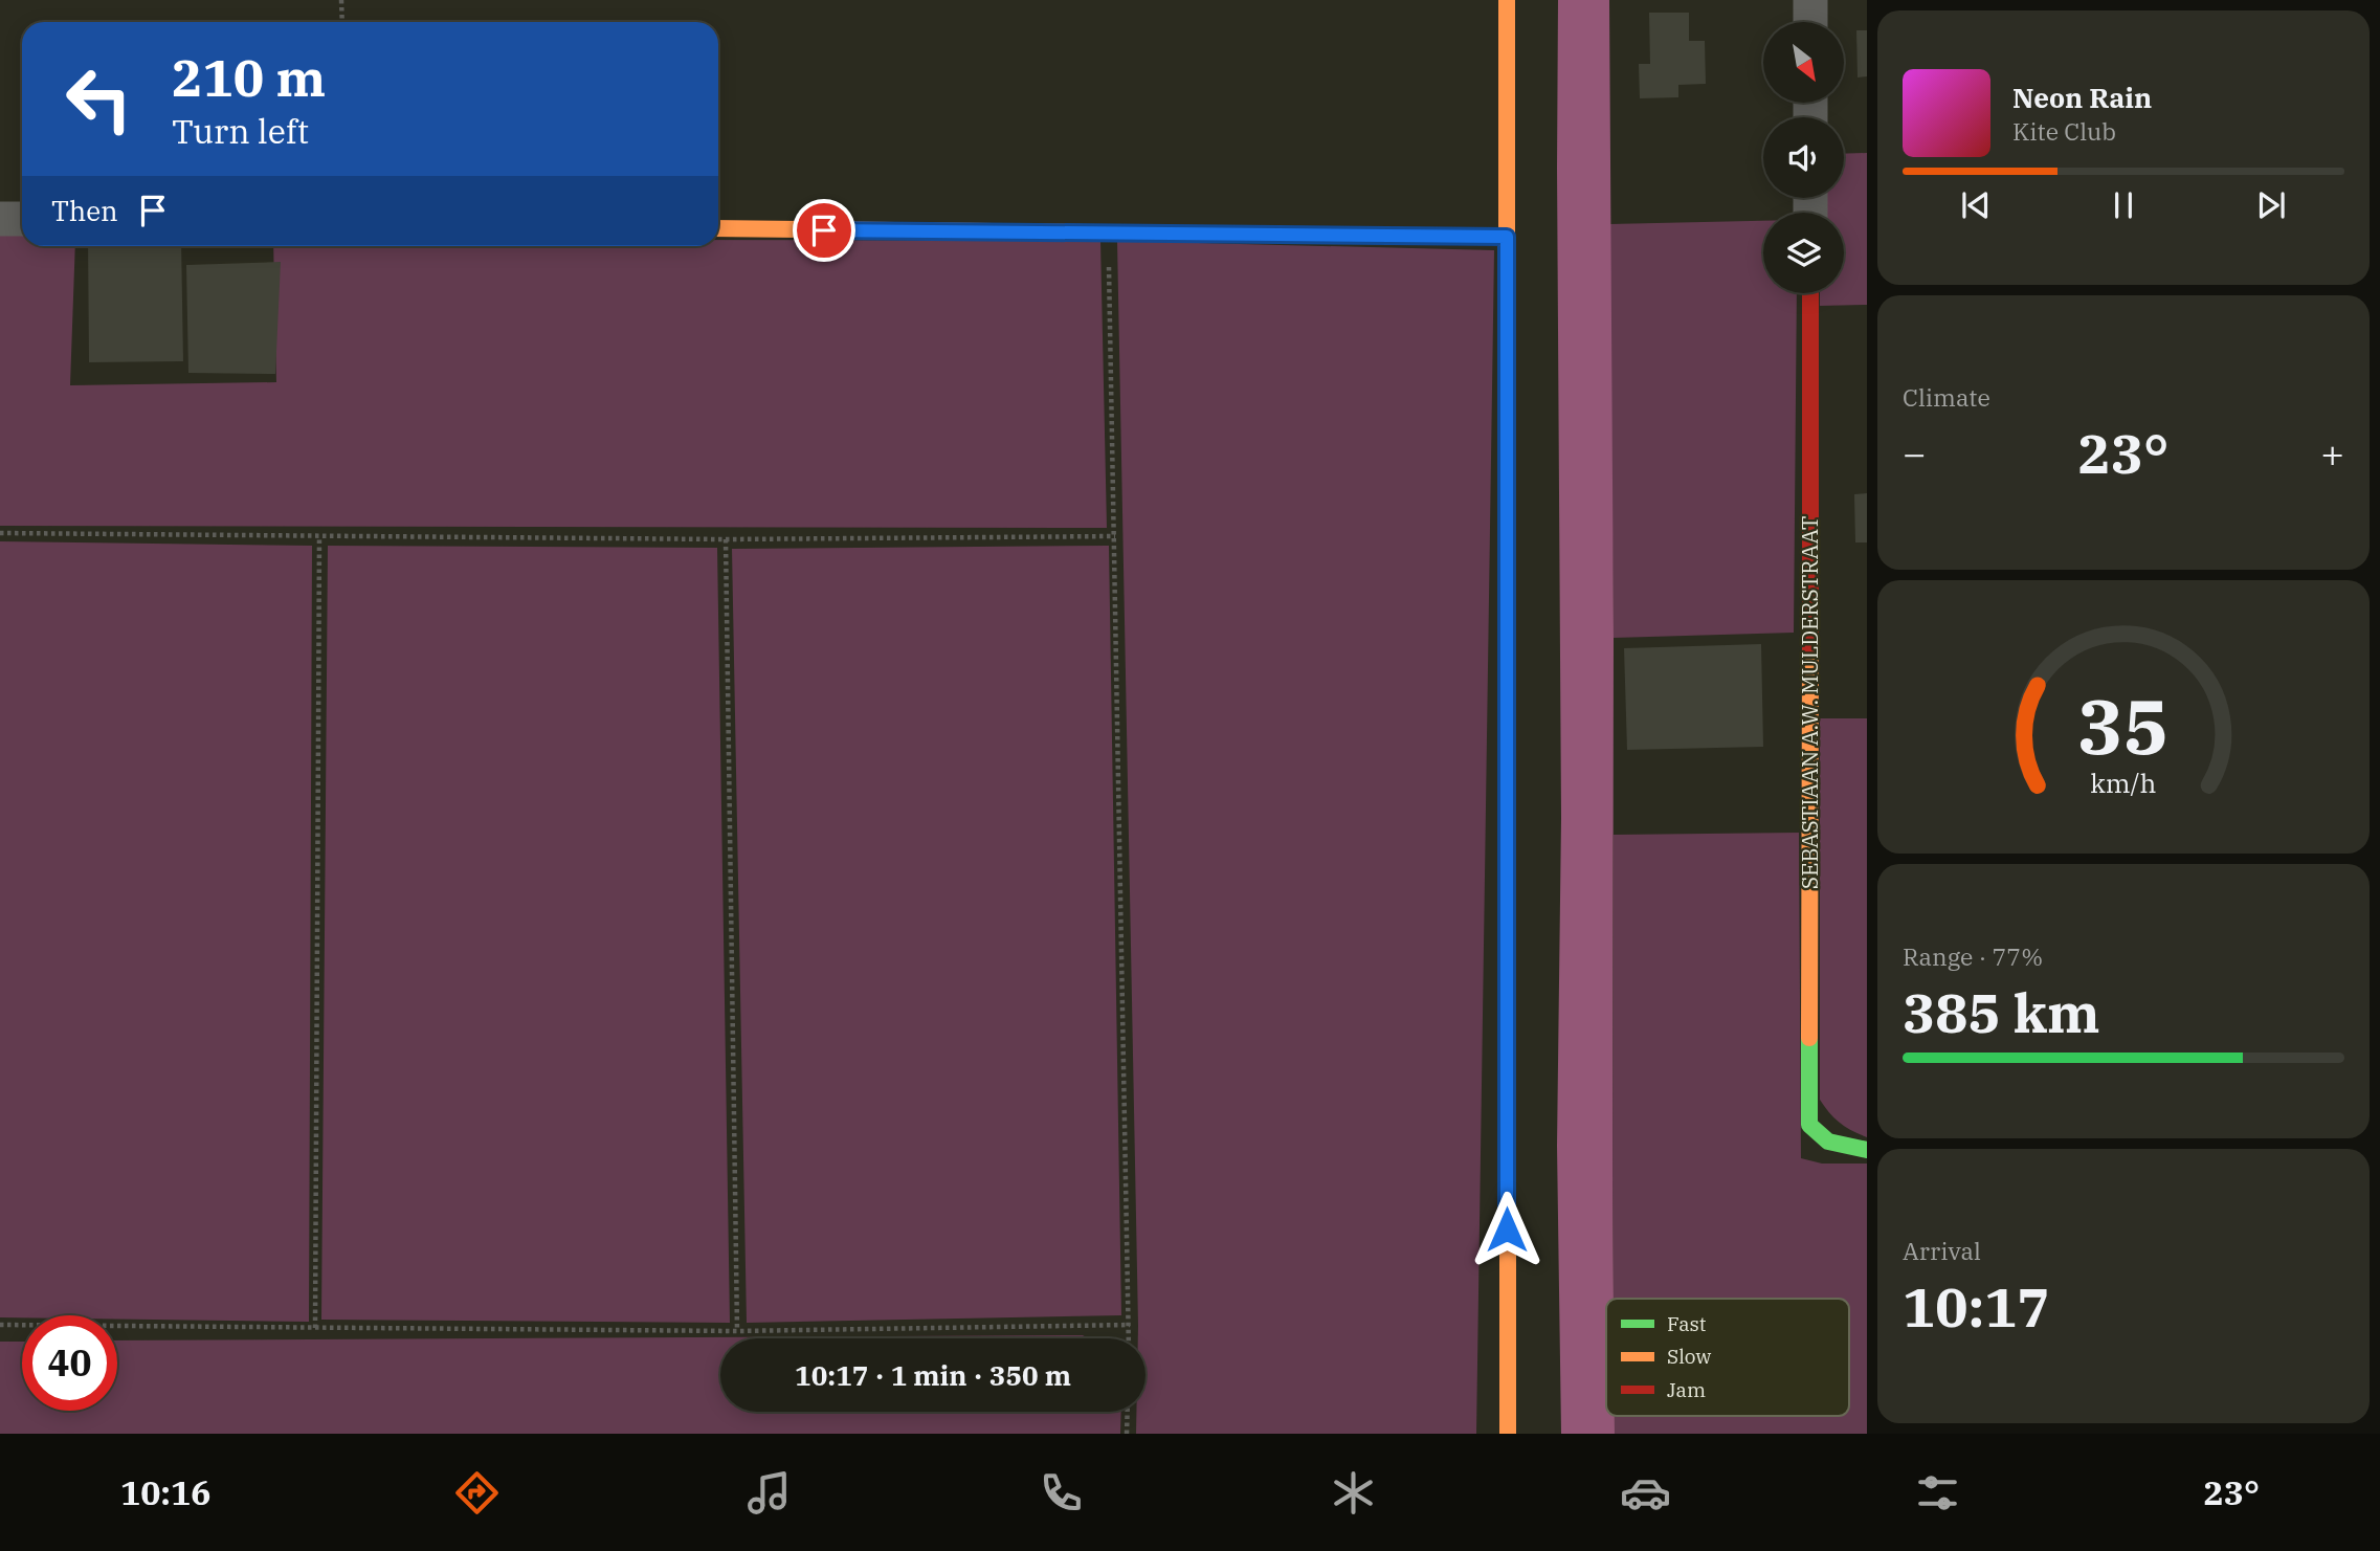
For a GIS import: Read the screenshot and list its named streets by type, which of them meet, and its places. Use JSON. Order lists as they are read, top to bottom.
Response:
{
  "streets": {
    "street": ["SEBASTIAAN A.W. MULDERSTRAAT"]
  },
  "legend": ["Fast", "Slow", "Jam"],
  "north": "bottom right",
  "page": {
    "turn": ["210 m", "Turn left"],
    "song": ["Neon Rain", "Kite Club"],
    "then": "Then",
    "tile": [
      "Climate",
      ["Range · 77%", "385 km"],
      ["Arrival", "10:17"]
    ],
    "heat": ["−", "23°", "+"],
    "limit": "40",
    "trip": "10:17 · 1 min · 350 m",
    "tabs": ["10:16", "23°"],
    "gauge": ["35", "km/h"]
  }
}
